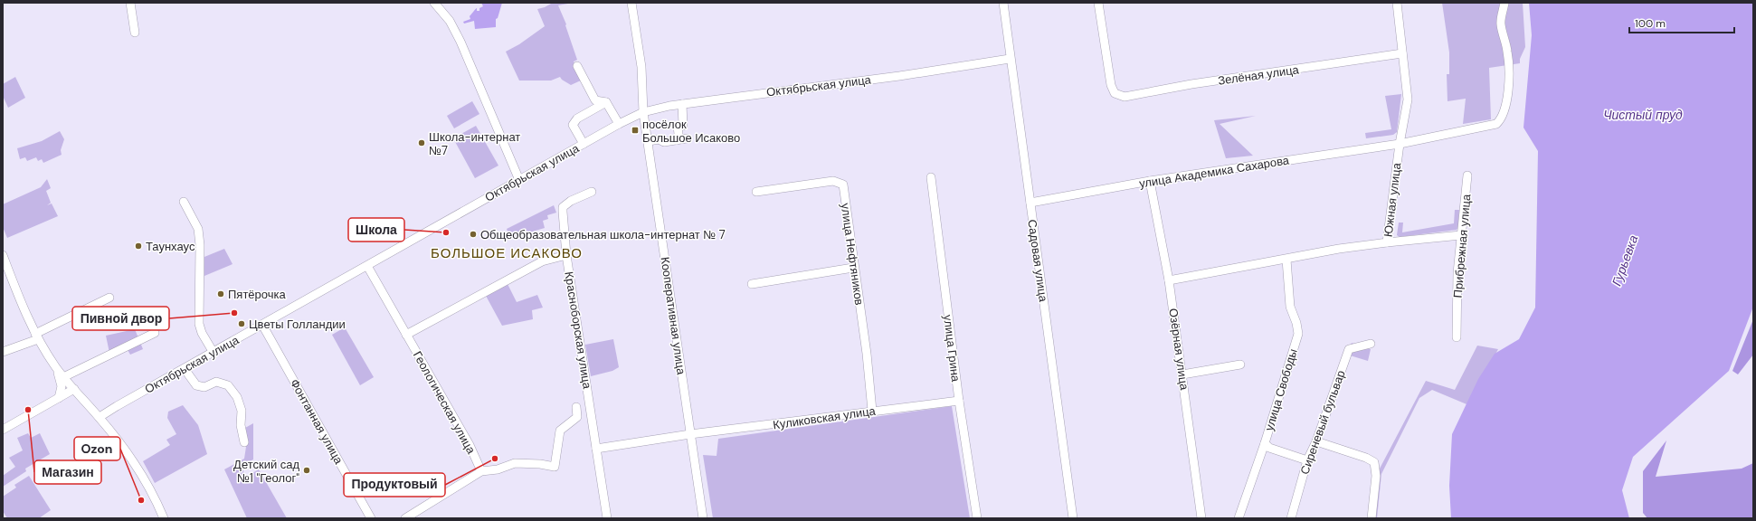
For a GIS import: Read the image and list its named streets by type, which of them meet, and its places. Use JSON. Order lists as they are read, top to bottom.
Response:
{
  "streets": {
    "street": [
      "Зелёная улица",
      "Октябрьская улица",
      "улица Академика Сахарова",
      "Южная улица",
      "Прибрежная улица",
      "улица Нефтяников",
      "Садовая улица",
      "Кооперативная улица",
      "Красноборская улица",
      "улица Грина",
      "Озёрная улица",
      "улица Свободы",
      "Геологическая улица",
      "Куликовская улица",
      "Фонтанная улица",
      "Сиреневый бульвар"
    ]
  },
  "crossings": [
    ["Зелёная улица", "Южная улица"],
    ["Октябрьская улица", "Садовая улица"],
    ["Октябрьская улица", "Кооперативная улица"],
    ["Октябрьская улица", "Геологическая улица"],
    ["Октябрьская улица", "Фонтанная улица"],
    ["улица Академика Сахарова", "Южная улица"],
    ["улица Академика Сахарова", "Садовая улица"],
    ["улица Академика Сахарова", "Озёрная улица"],
    ["Южная улица", "Озёрная улица"],
    ["Южная улица", "улица Свободы"],
    ["улица Нефтяников", "Куликовская улица"],
    ["Кооперативная улица", "Куликовская улица"],
    ["Красноборская улица", "Геологическая улица"],
    ["Красноборская улица", "Куликовская улица"],
    ["улица Грина", "Куликовская улица"]
  ],
  "districts": ["БОЛЬШОЕ ИСАКОВО"],
  "water": ["Чистый пруд", "Гурьевка"],
  "places": {
    "transit": ["посёлок Большое Исаково"],
    "other": [
      "Школа-интернат №7",
      "Школа",
      "Общеобразовательная школа-интернат № 7",
      "Таунхаус",
      "Пятёрочка",
      "Пивной двор",
      "Цветы Голландии",
      "Магазин",
      "Продуктовый",
      "Детский сад №1 \"Геолог\"",
      "Ozon"
    ]
  },
  "scale_bar": "100 m"
}
